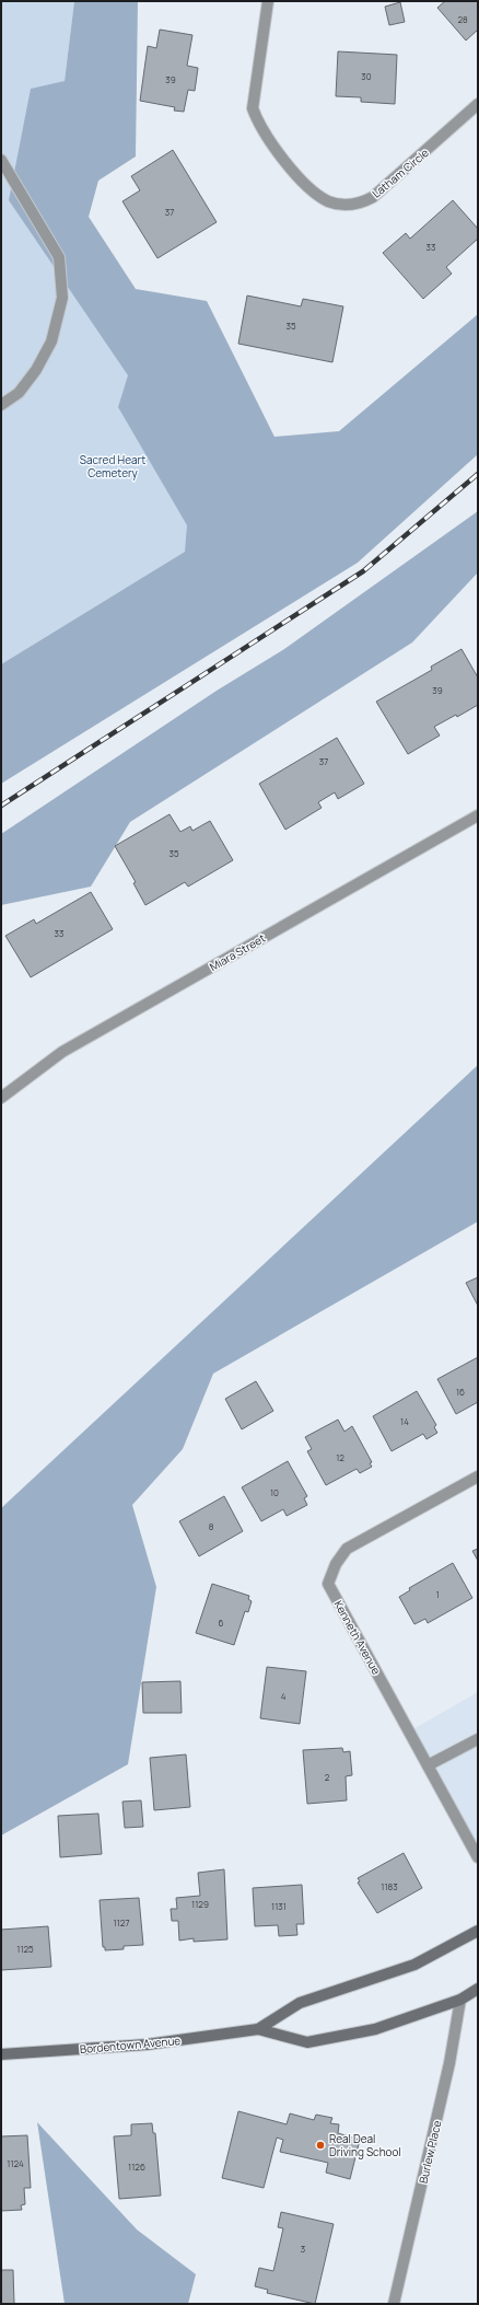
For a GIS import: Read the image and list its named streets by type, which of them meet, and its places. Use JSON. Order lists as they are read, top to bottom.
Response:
{
  "streets": {
    "street": [
      "Latham Circle",
      "Miara Street",
      "Kenneth Avenue",
      "Bordentown Avenue",
      "Burlew Place"
    ]
  },
  "crossings": [
    ["Bordentown Avenue", "Burlew Place"]
  ],
  "parks": ["Sacred Heart Cemetery"],
  "places": ["Real Deal Driving School"],
  "house_numbers": [
    "28",
    "30",
    "39",
    "37",
    "33",
    "35",
    "39",
    "37",
    "35",
    "33",
    "16",
    "14",
    "12",
    "10",
    "8",
    "1",
    "6",
    "4",
    "2",
    "1183",
    "1129",
    "1131",
    "1127",
    "1125",
    "1124",
    "1126",
    "3"
  ]
}
